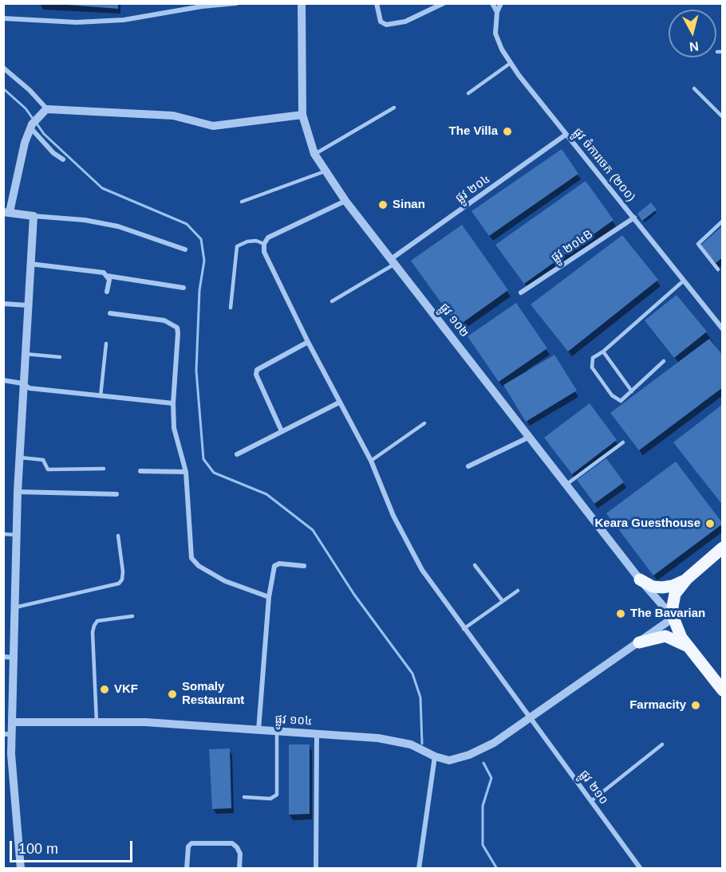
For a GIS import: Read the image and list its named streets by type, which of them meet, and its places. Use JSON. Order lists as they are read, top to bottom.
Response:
{
  "streets": {
    "street": [
      "ផ្លូវ ចំការចេក (២០០)",
      "ផ្លូវ ២០៤",
      "ផ្លូវ ២០៤B",
      "ផ្លូវ ១០២",
      "ផ្លូវ ១០៤",
      "ផ្លូវ ២១០"
    ]
  },
  "crossings": [
    ["ផ្លូវ ចំការចេក (២០០)", "ផ្លូវ ២០៤"],
    ["ផ្លូវ ចំការចេក (២០០)", "ផ្លូវ ២០៤B"],
    ["ផ្លូវ ២០៤", "ផ្លូវ ១០២"],
    ["ផ្លូវ ១០២", "ផ្លូវ ១០៤"],
    ["ផ្លូវ ១០៤", "ផ្លូវ ២១០"]
  ],
  "places": [
    "The Villa",
    "Sinan",
    "Keara Guesthouse",
    "The Bavarian",
    "VKF",
    "Somaly Restaurant",
    "Farmacity"
  ],
  "scale_bar": "100 m",
  "north": "bottom"
}
